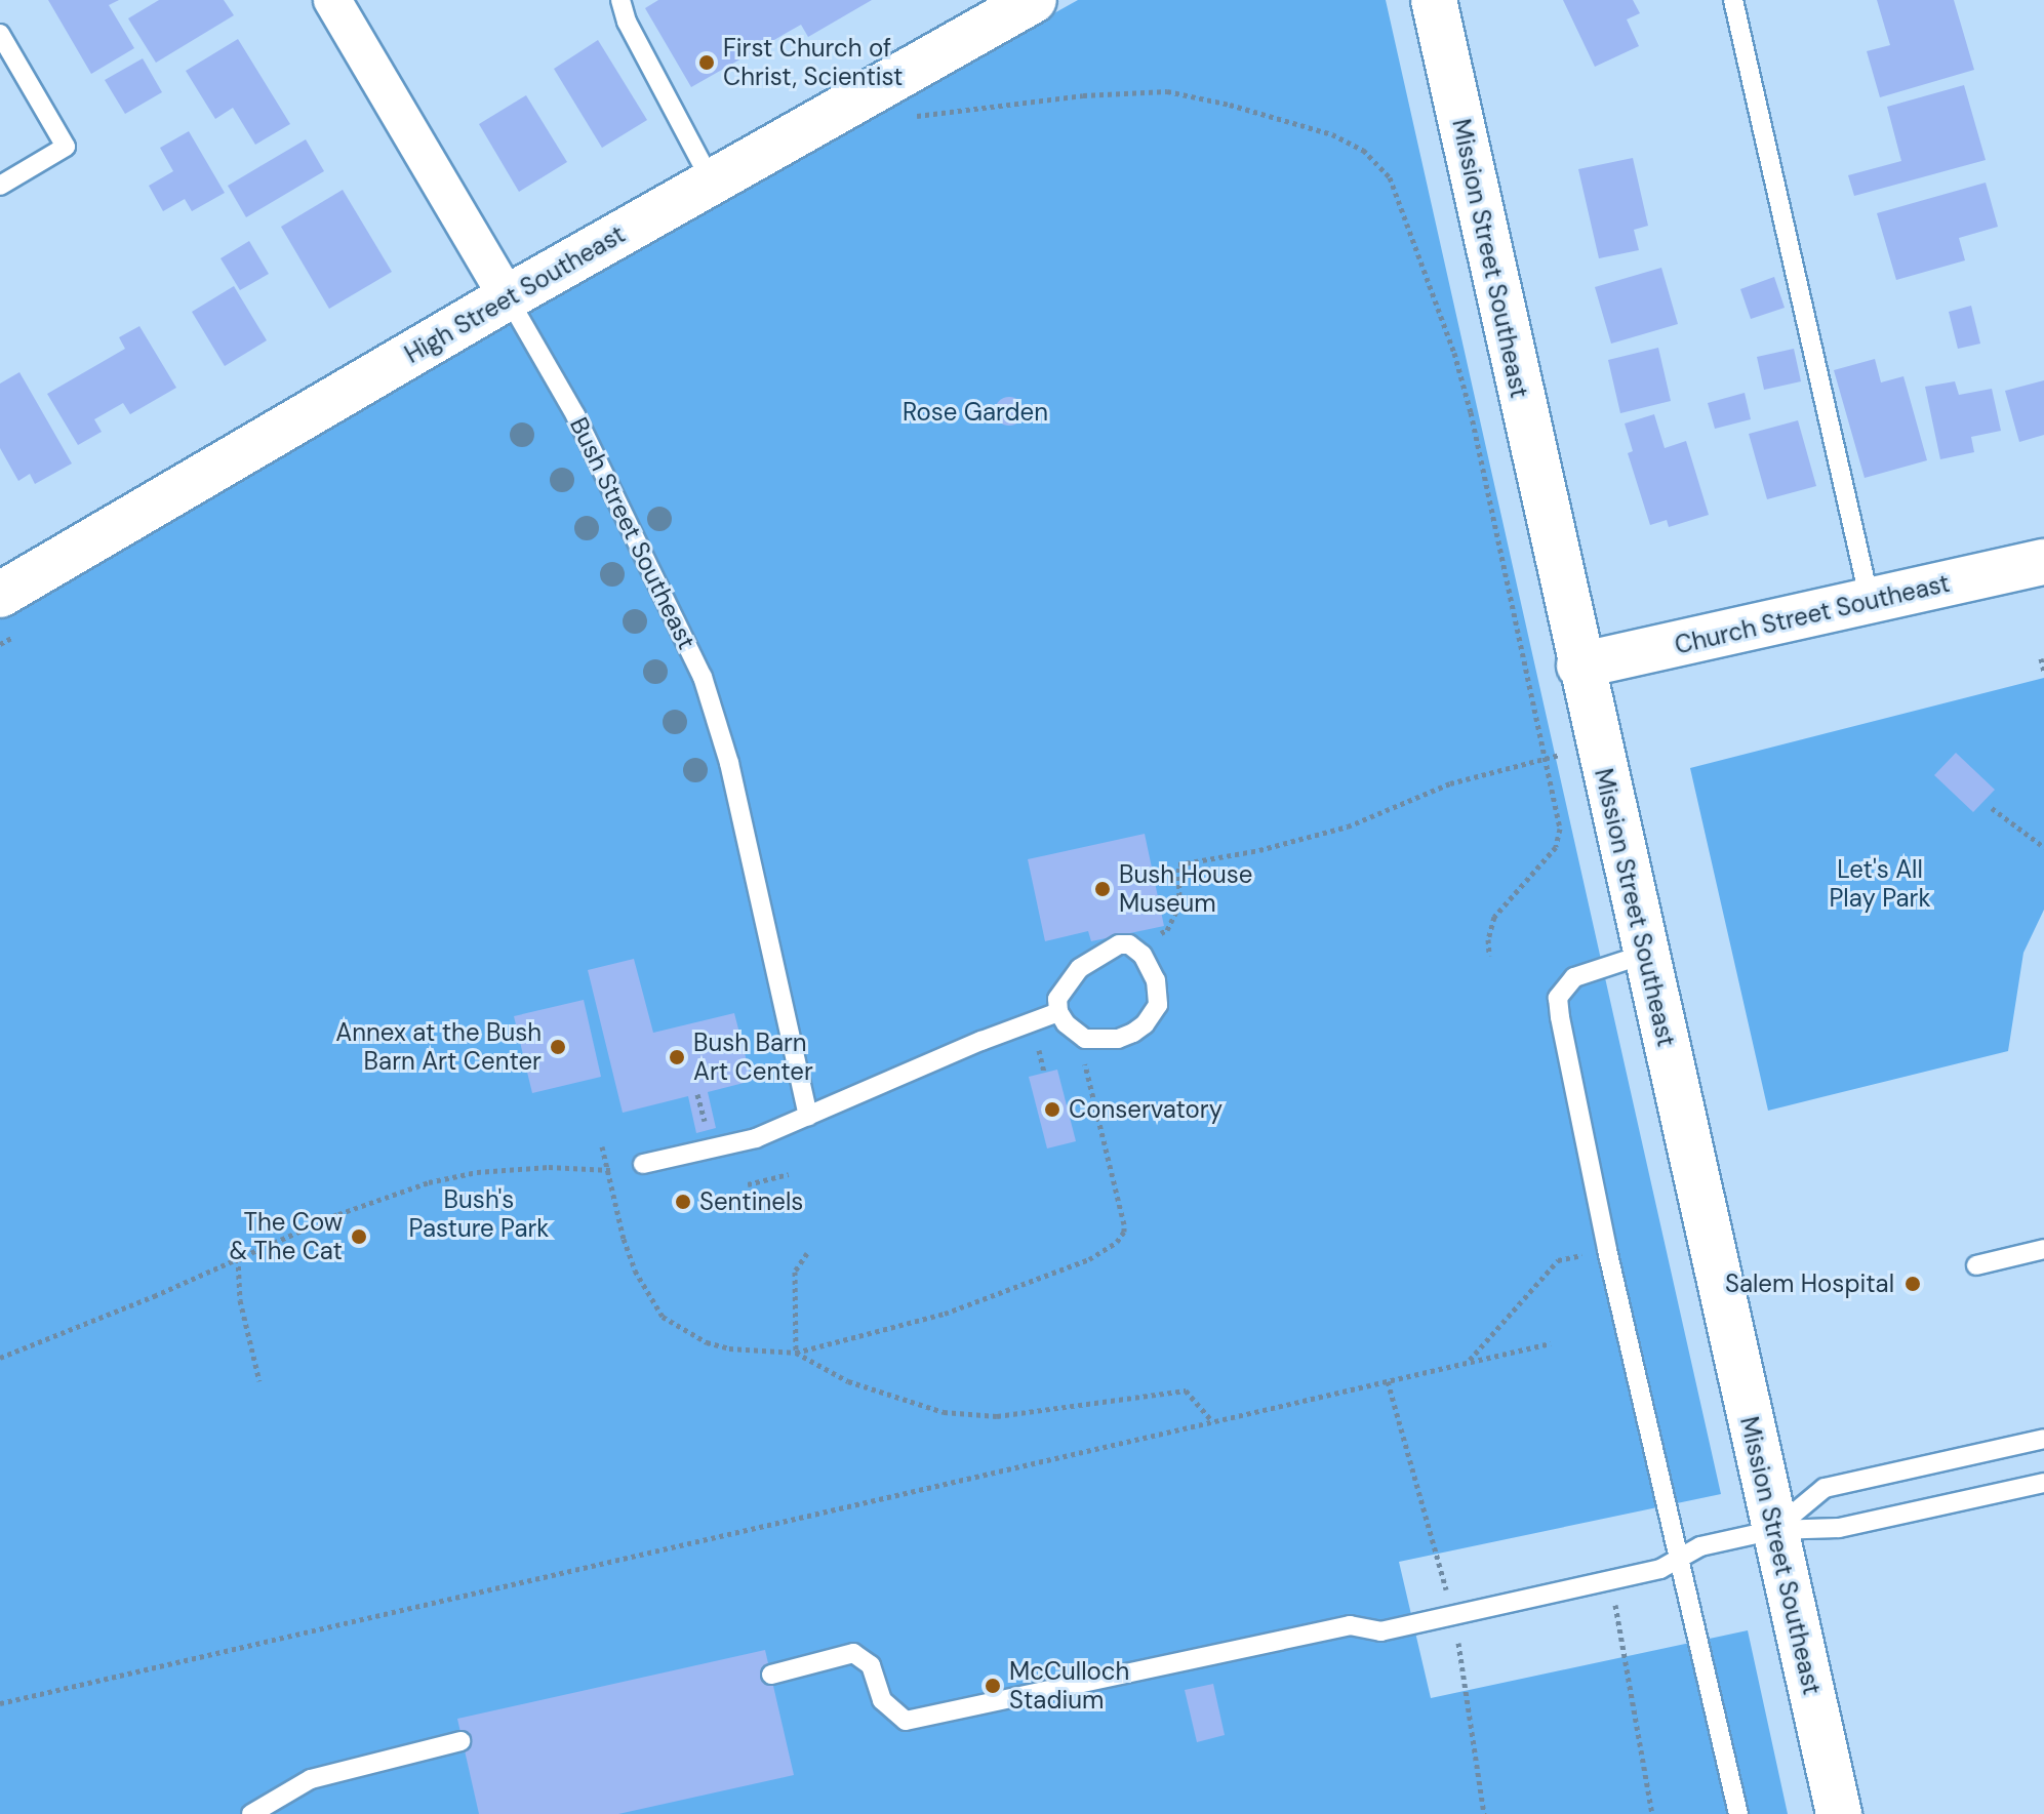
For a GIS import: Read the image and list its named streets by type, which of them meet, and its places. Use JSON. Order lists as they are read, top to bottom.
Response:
{
  "streets": {
    "main road": ["Mission Street Southeast", "High Street Southeast", "Church Street Southeast"],
    "street": ["Bush Street Southeast"]
  },
  "crossings": [
    ["Mission Street Southeast", "Church Street Southeast"],
    ["High Street Southeast", "Bush Street Southeast"]
  ],
  "parks": ["Rose Garden", "Let's All Play Park", "Bush's Pasture Park"],
  "places": [
    "First Church of Christ, Scientist",
    "Bush House Museum",
    "Annex at the Bush Barn Art Center",
    "Bush Barn Art Center",
    "Conservatory",
    "Sentinels",
    "The Cow & The Cat",
    "Salem Hospital",
    "McCulloch Stadium"
  ]
}
